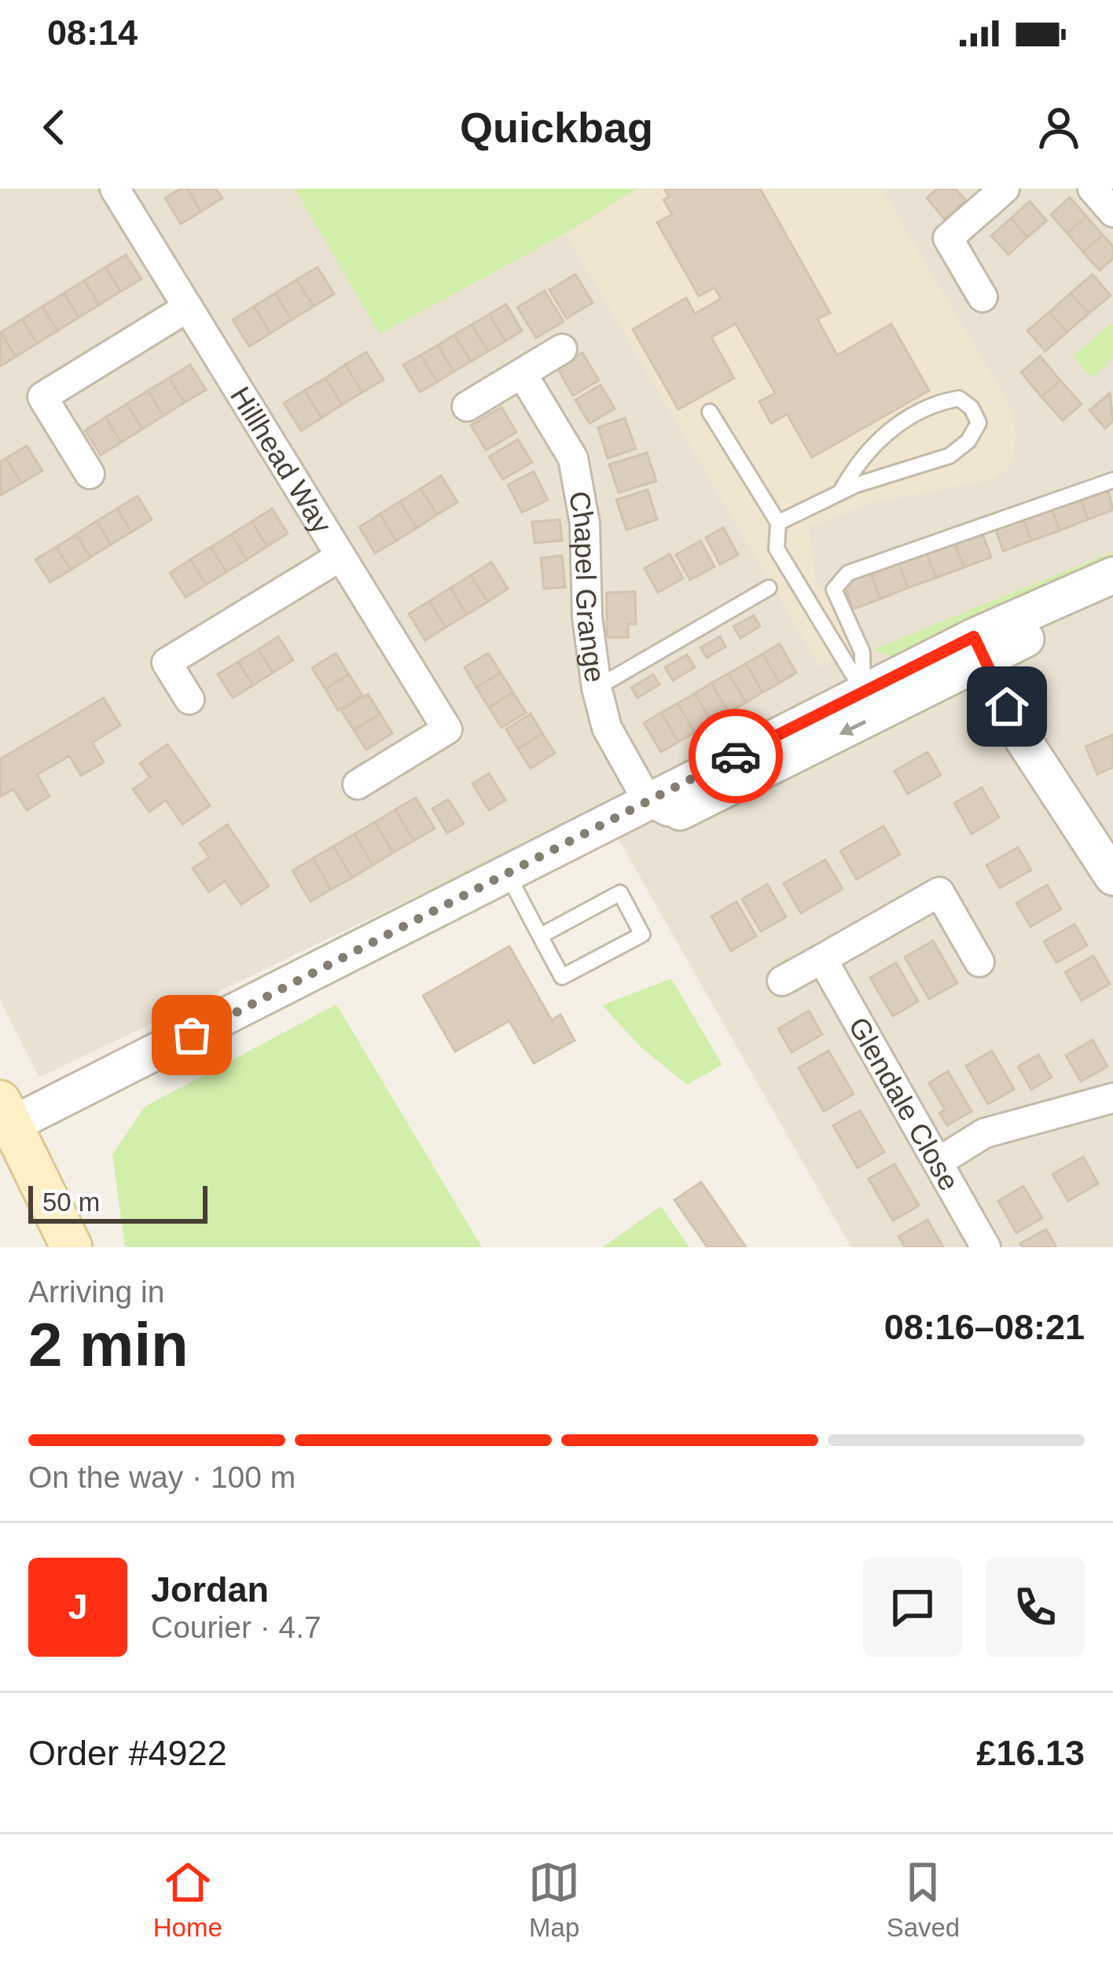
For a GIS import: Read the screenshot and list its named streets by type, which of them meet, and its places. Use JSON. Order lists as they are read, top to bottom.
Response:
{
  "streets": {
    "street": ["Hillhead Way", "Chapel Grange", "Glendale Close"]
  },
  "scale_bar": "50 m",
  "page": {
    "status": "08:14",
    "header": "Quickbag",
    "scale": "50 m",
    "heading": ["2 min", "Arriving in", "08:16–08:21"],
    "panel": [
      "Jordan",
      "Courier · 4.7",
      "Order #4922",
      "£16.13"
    ],
    "bar": "On the way · 100 m",
    "round": "J",
    "tabs": ["Home", "Map", "Saved"]
  }
}
